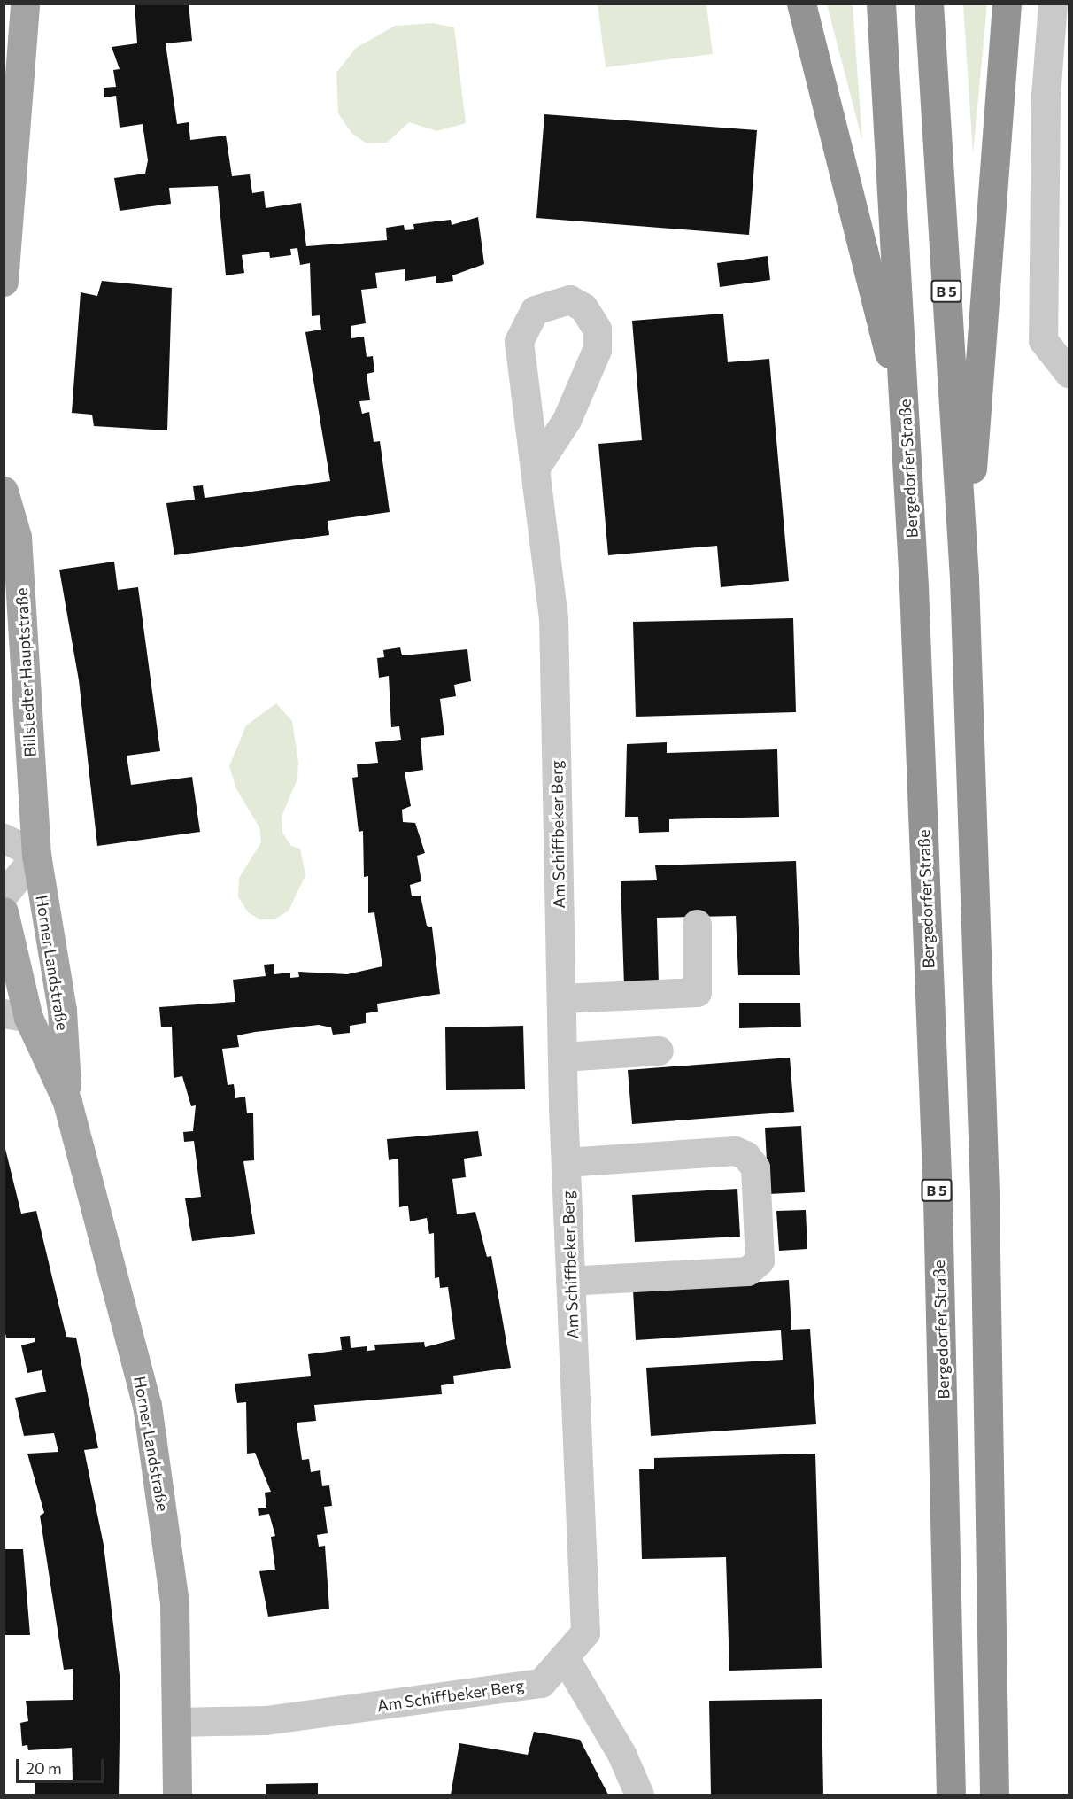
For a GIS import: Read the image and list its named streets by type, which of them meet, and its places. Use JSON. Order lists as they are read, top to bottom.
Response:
{
  "streets": {
    "highway": ["B 5", "Bergedorfer Straße"],
    "main road": ["Billstedter Hauptstraße", "Horner Landstraße"],
    "street": ["Am Schiffbeker Berg"]
  },
  "crossings": [
    ["Billstedter Hauptstraße", "Horner Landstraße"],
    ["Am Schiffbeker Berg", "Horner Landstraße"]
  ],
  "scale_bar": "20 m"
}
